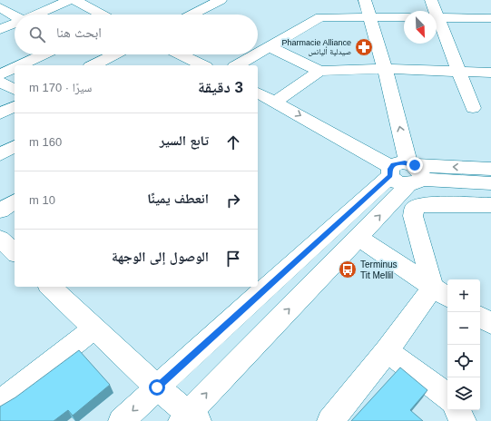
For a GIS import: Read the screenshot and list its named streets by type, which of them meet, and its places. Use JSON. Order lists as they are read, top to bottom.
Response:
{
  "places": {
    "pharmacy": ["Pharmacie Alliance صيدلية أليانس"],
    "bus stop": ["Terminus Tit Mellil"]
  },
  "north": "bottom right",
  "page": {
    "search": "ابحث هنا",
    "heading": ["3 دقيقة", "سيرًا · 170 m"],
    "list": [
      ["تابع السير", "160 m"],
      ["انعطف يمينًا", "10 m"],
      "الوصول إلى الوجهة"
    ],
    "map_buttons": ["+", "−"]
  }
}
